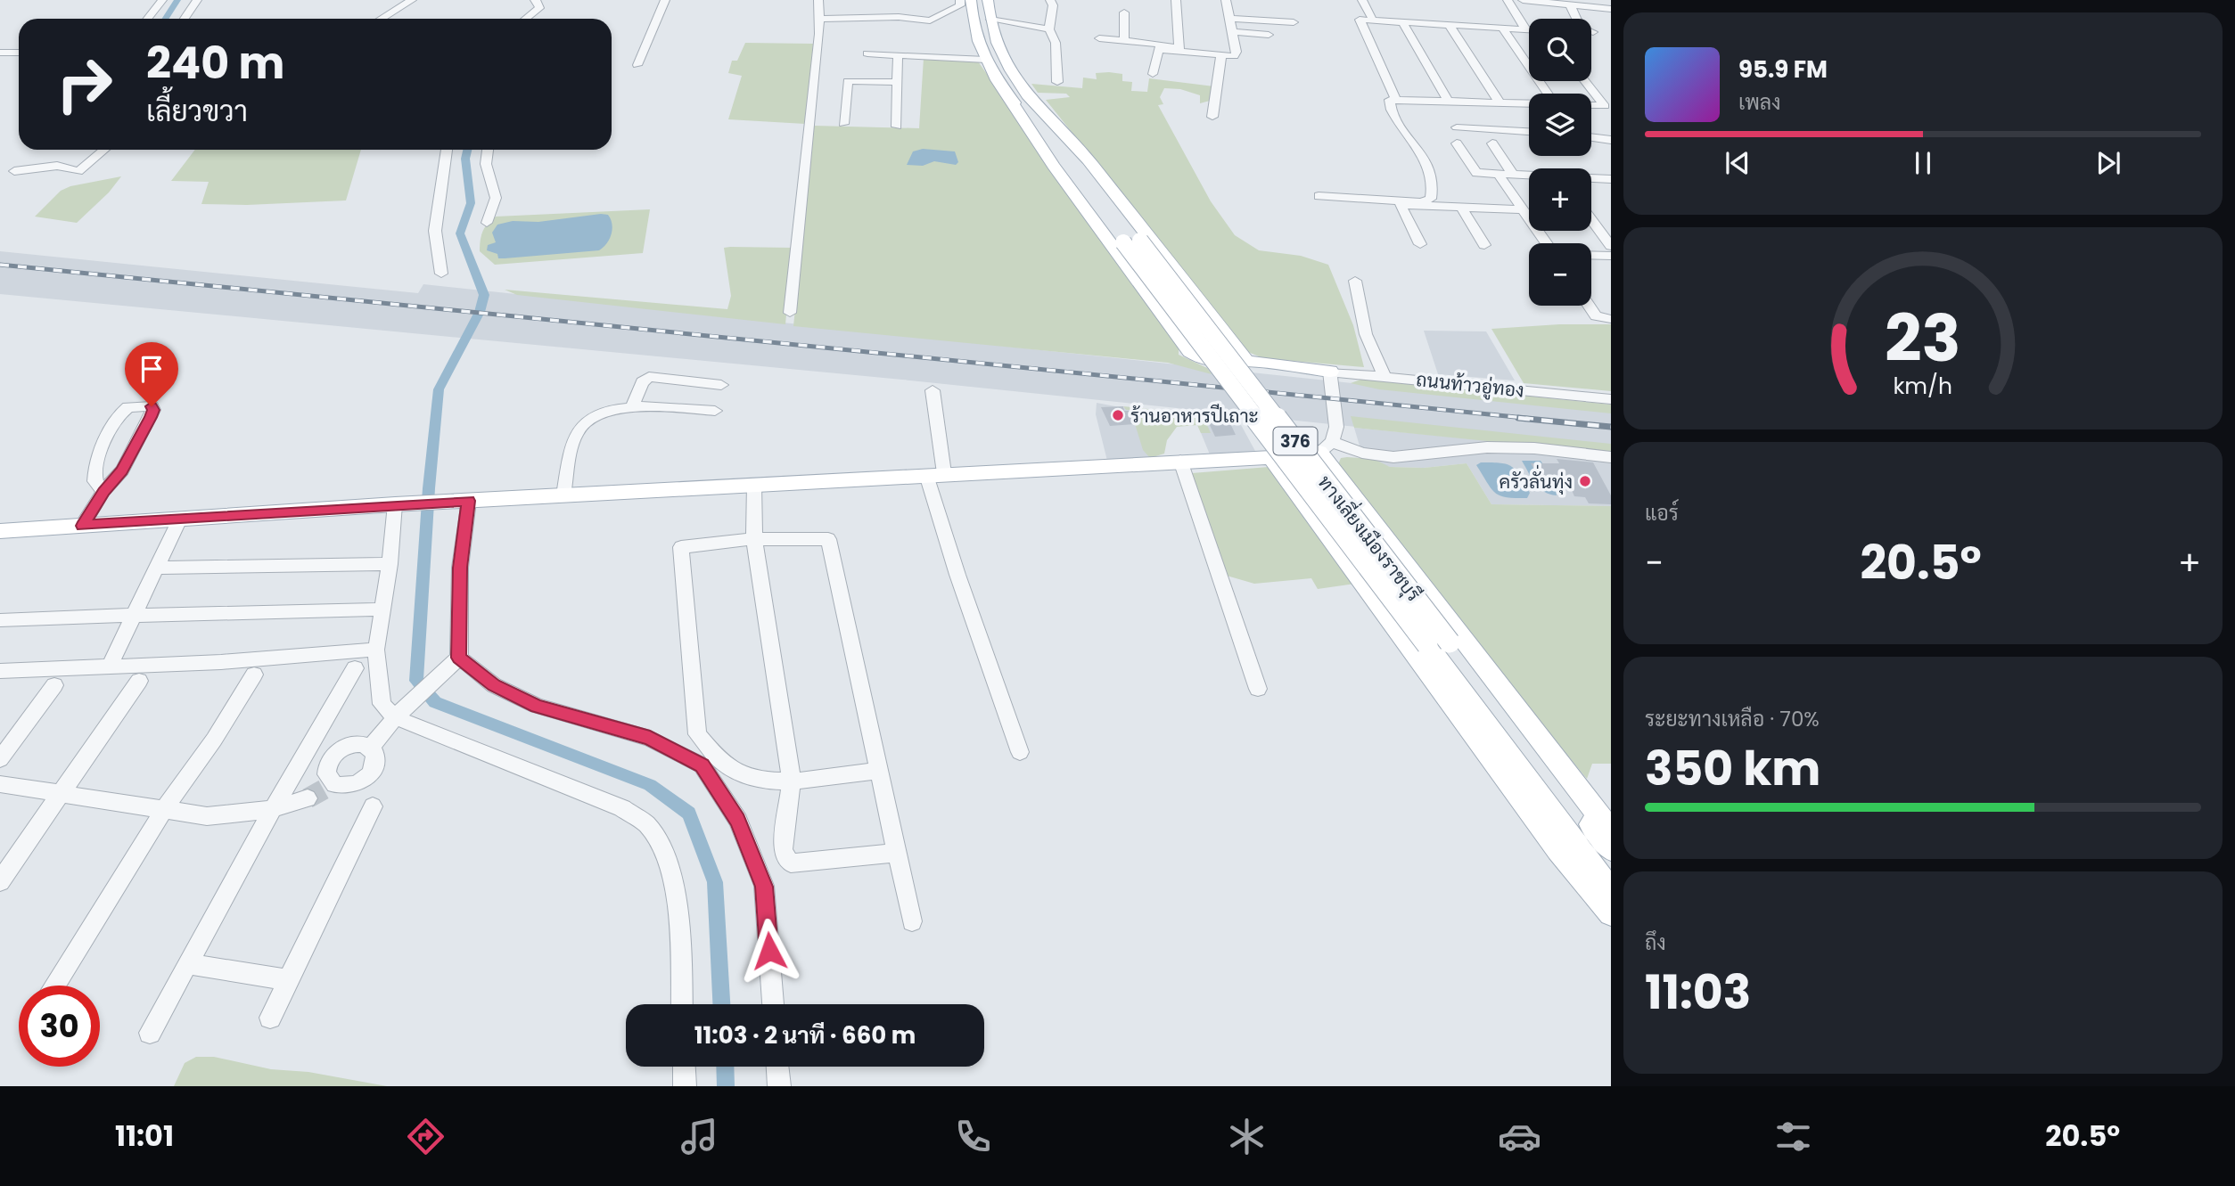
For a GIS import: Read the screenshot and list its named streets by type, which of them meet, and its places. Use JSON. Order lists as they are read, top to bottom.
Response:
{
  "streets": {
    "main road": ["376", "ทางเลี่ยงเมืองราชบุรี"],
    "street": ["ถนนท้าวอู่ทอง"]
  },
  "places": ["ร้านอาหารปีเถาะ", "ครัวลั่นทุ่ง"],
  "page": {
    "map_buttons": ["+", "−"],
    "turn": ["240 m", "เลี้ยวขวา"],
    "song": ["95.9 FM", "เพลง"],
    "tile": [
      "แอร์",
      ["ระยะทางเหลือ · 70%", "350 km"],
      ["ถึง", "11:03"]
    ],
    "heat": ["−", "20.5°", "+"],
    "limit": "30",
    "trip": "11:03 · 2 นาที · 660 m",
    "tabs": ["11:01", "20.5°"],
    "gauge": ["23", "km/h"]
  }
}
